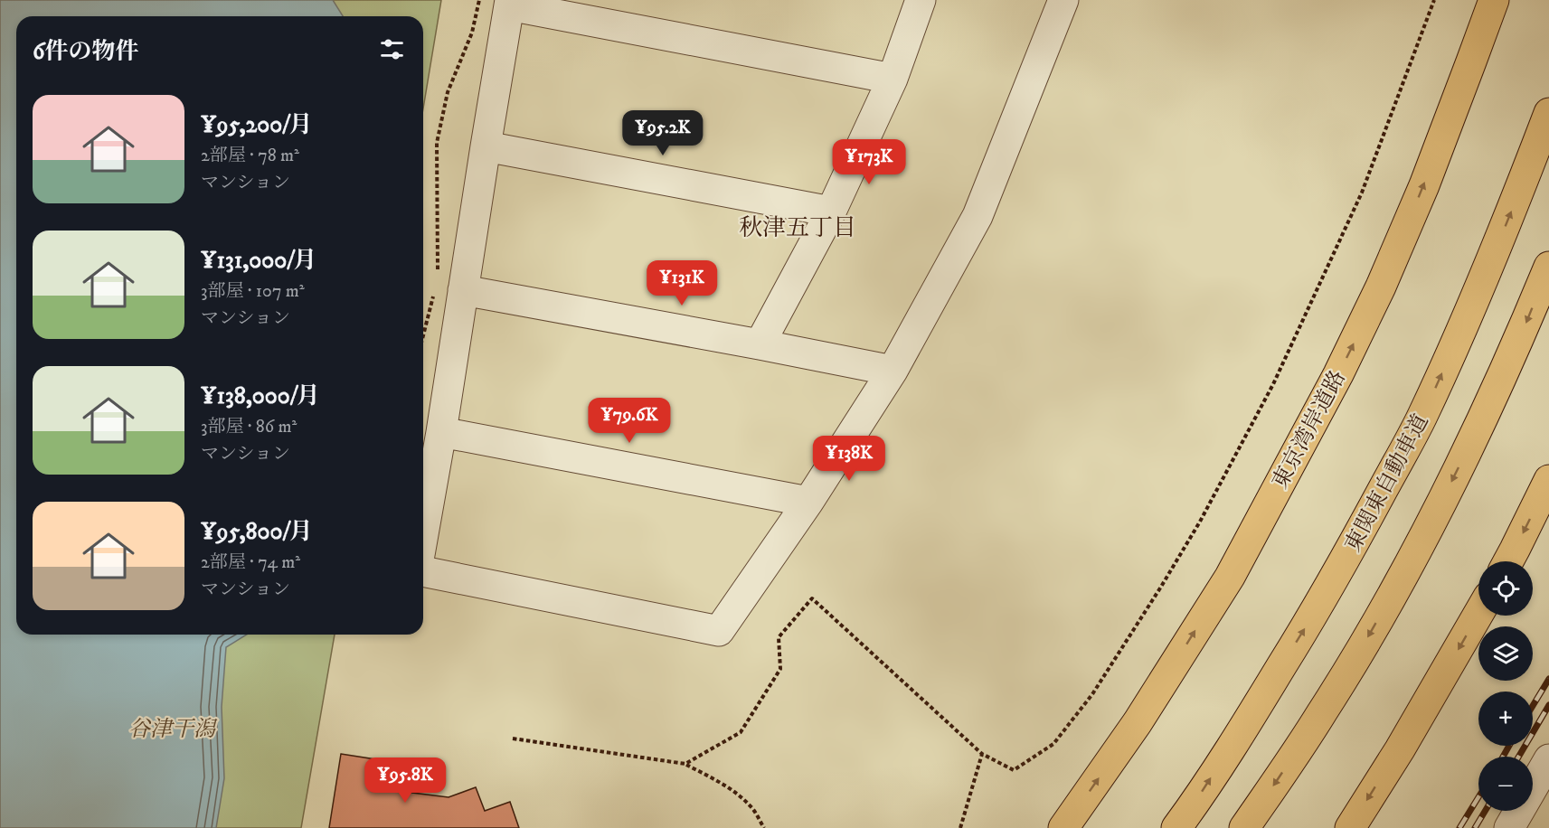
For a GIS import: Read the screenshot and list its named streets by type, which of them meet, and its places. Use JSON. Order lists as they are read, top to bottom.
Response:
{
  "streets": {
    "highway": ["東京湾岸道路", "東関東自動車道"]
  },
  "districts": ["秋津五丁目"],
  "parks": ["谷津干潟"],
  "page": {
    "heading": "6件の物件",
    "list": [
      {
        "name": "¥95,200/月",
        "note": "2部屋 · 78 m² · マンション"
      },
      {
        "name": "¥131,000/月",
        "note": "3部屋 · 107 m² · マンション"
      },
      {
        "name": "¥138,000/月",
        "note": "3部屋 · 86 m² · マンション"
      },
      {
        "name": "¥95,800/月",
        "note": "2部屋 · 74 m² · マンション"
      }
    ],
    "price": [
      "¥95.2K",
      "¥173K",
      "¥131K",
      "¥79.6K",
      "¥138K",
      "¥95.8K"
    ],
    "map_buttons": ["+", "−"]
  }
}
